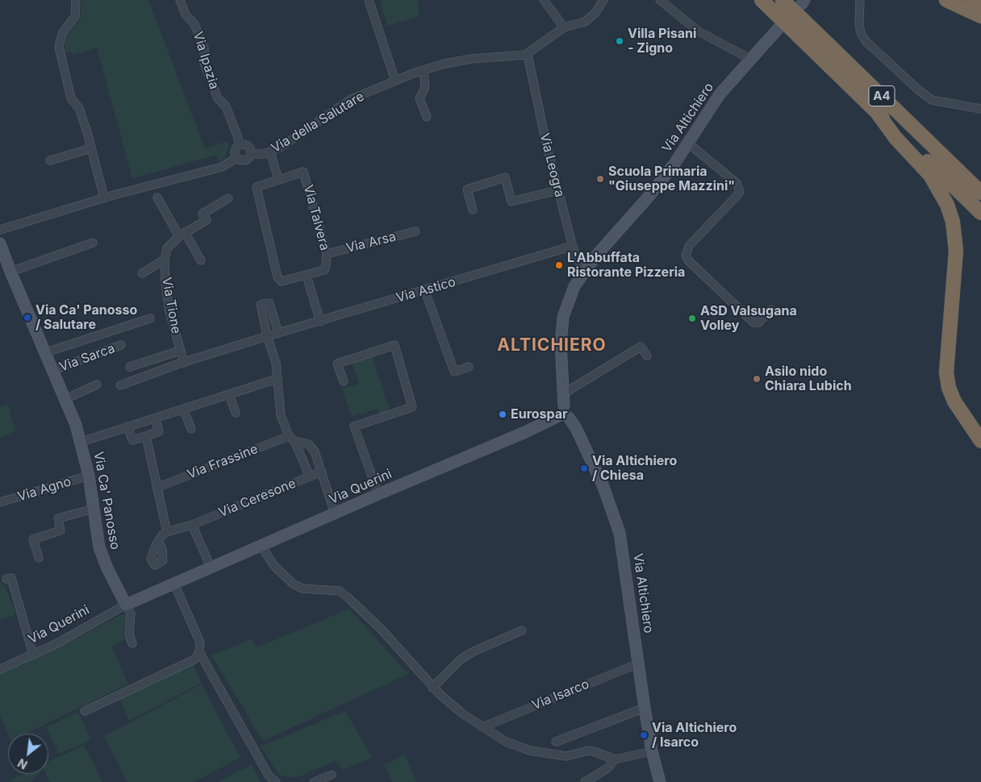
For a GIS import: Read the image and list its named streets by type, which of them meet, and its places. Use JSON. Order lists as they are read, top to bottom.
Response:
{
  "streets": {
    "highway": ["A4"],
    "street": [
      "Via Ipazia",
      "Via Altichiero",
      "Via della Salutare",
      "Via Leogra",
      "Via Talvera",
      "Via Arsa",
      "Via Astico",
      "Via Tione",
      "Via Sarca",
      "Via Frassine",
      "Via Querini",
      "Via Agno",
      "Via Ceresone",
      "Via Ca' Panosso",
      "Via Isarco"
    ]
  },
  "crossings": [
    ["Via Ipazia", "Via della Salutare"],
    ["Via Altichiero", "Via Leogra"],
    ["Via Altichiero", "Via Querini"],
    ["Via Altichiero", "Via Isarco"],
    ["Via della Salutare", "Via Leogra"],
    ["Via Leogra", "Via Astico"],
    ["Via Talvera", "Via Arsa"],
    ["Via Astico", "Via Tione"],
    ["Via Sarca", "Via Ca' Panosso"],
    ["Via Querini", "Via Ca' Panosso"],
    ["Via Agno", "Via Ca' Panosso"]
  ],
  "districts": ["ALTICHIERO"],
  "places": [
    "Villa Pisani - Zigno",
    "Scuola Primaria \"Giuseppe Mazzini\"",
    "L'Abbuffata Ristorante Pizzeria",
    "Via Ca' Panosso / Salutare",
    "ASD Valsugana Volley",
    "Asilo nido Chiara Lubich",
    "Eurospar",
    "Via Altichiero / Chiesa",
    "Via Altichiero / Isarco"
  ],
  "north": "bottom left"
}
